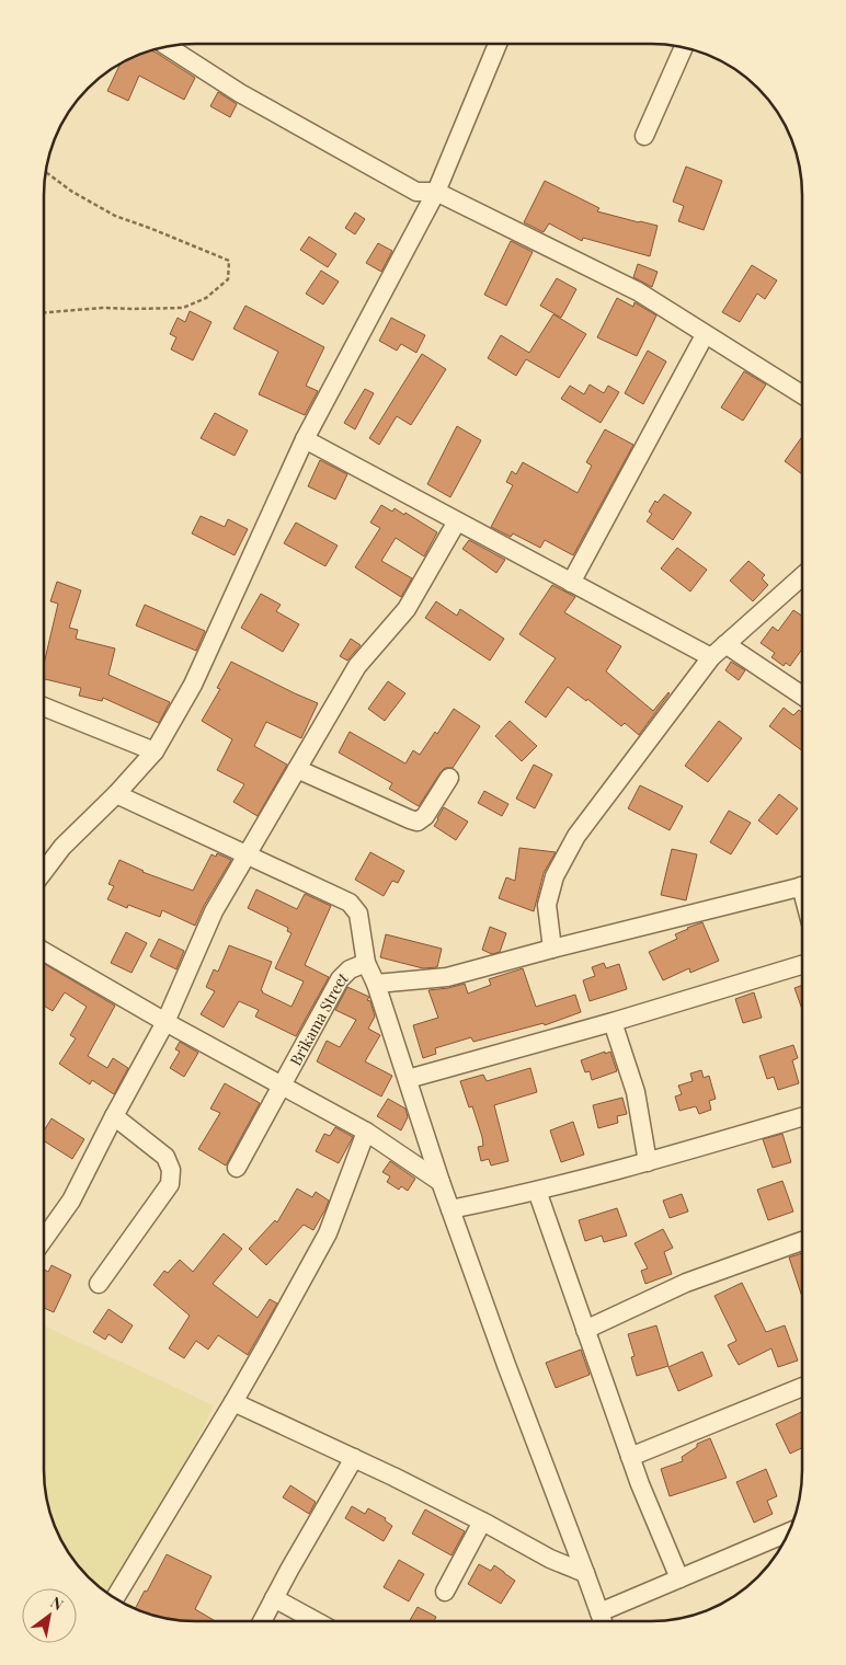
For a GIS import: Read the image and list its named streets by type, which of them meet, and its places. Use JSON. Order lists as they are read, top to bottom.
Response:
{
  "streets": {
    "street": ["Brikama Street"]
  },
  "north": "top right"
}
